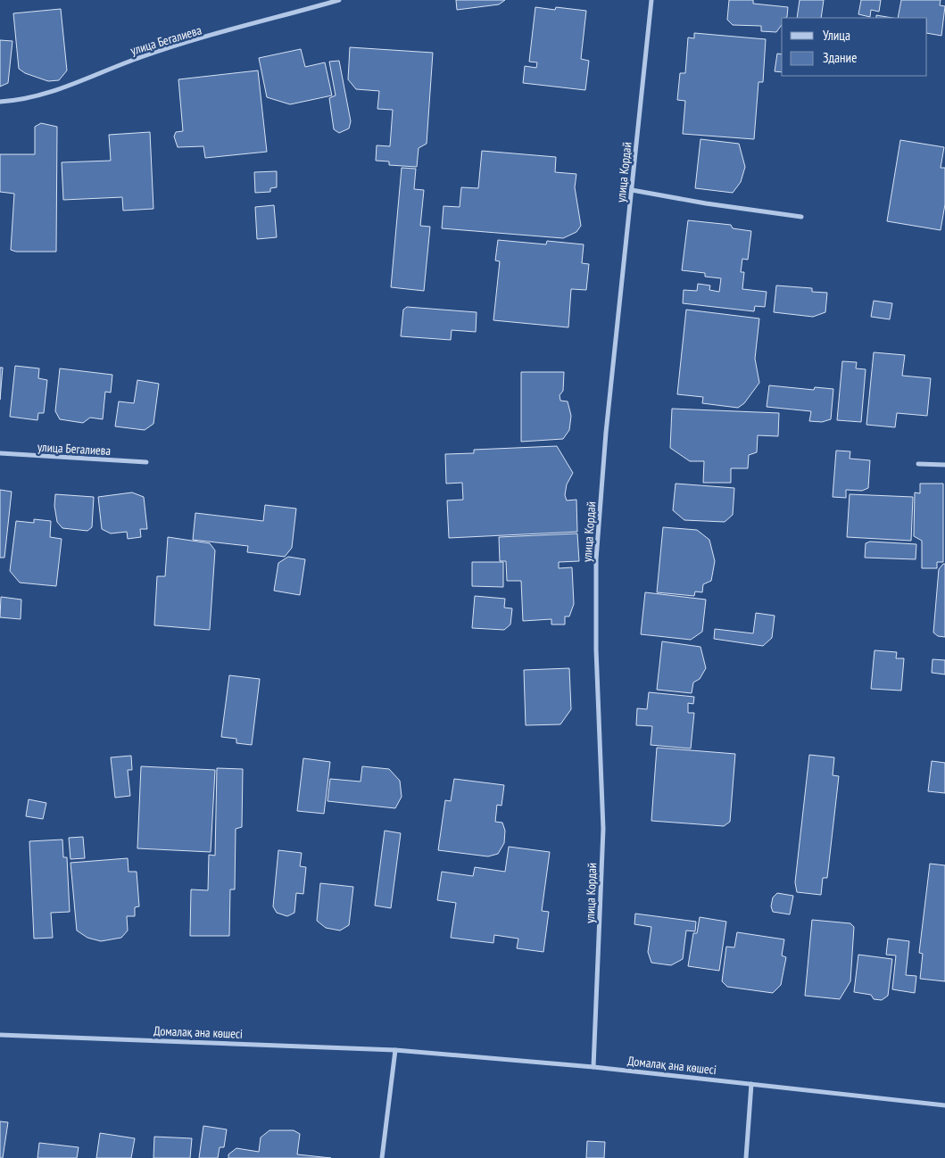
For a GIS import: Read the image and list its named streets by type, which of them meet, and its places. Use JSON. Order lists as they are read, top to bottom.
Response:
{
  "streets": {
    "street": ["улица Бегалиева", "улица Кордай", "Домалақ ана көшесі"]
  },
  "crossings": [
    ["улица Кордай", "Домалақ ана көшесі"]
  ],
  "legend": ["Улица", "Здание"]
}
